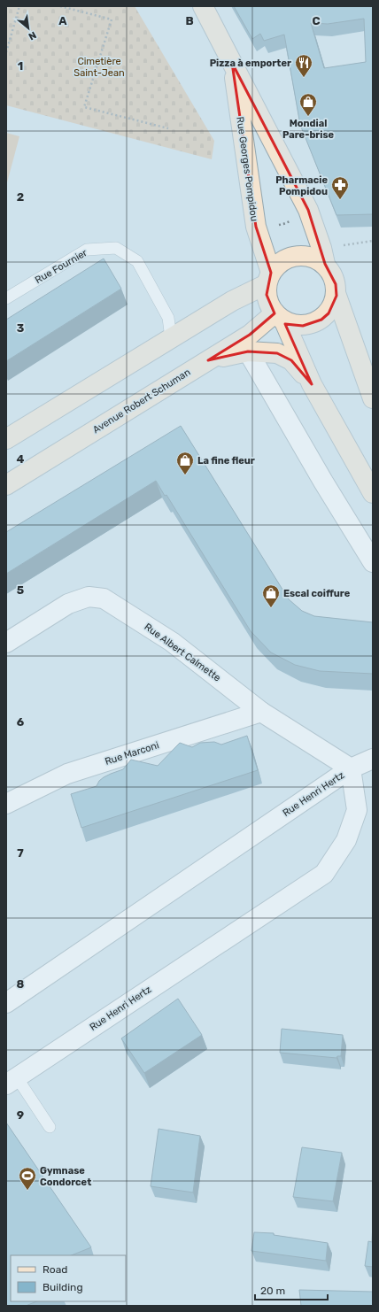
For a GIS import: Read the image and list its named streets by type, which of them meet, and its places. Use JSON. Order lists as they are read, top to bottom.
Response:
{
  "streets": {
    "main road": ["Rue Georges Pompidou", "Avenue Robert Schuman"],
    "street": ["Rue Albert Calmette", "Rue Marconi", "Rue Henri Hertz"],
    "lane": ["Rue Fournier"]
  },
  "crossings": [
    ["Rue Georges Pompidou", "Avenue Robert Schuman"],
    ["Rue Albert Calmette", "Rue Marconi"],
    ["Rue Albert Calmette", "Rue Henri Hertz"]
  ],
  "parks": ["Cimetière Saint-Jean"],
  "places": {
    "restaurant": ["Pizza à emporter"],
    "shop": ["Mondial Pare-brise", "La fine fleur", "Escal coiffure"],
    "pharmacy": ["Pharmacie Pompidou"],
    "sports": ["Gymnase Condorcet"]
  },
  "legend": ["Road", "Building"],
  "scale_bar": "20 m",
  "north": "bottom right",
  "grid": {
    "columns": ["A", "B", "C"],
    "rows": [
      "1",
      "2",
      "3",
      "4",
      "5",
      "6",
      "7",
      "8",
      "9"
    ]
  }
}
